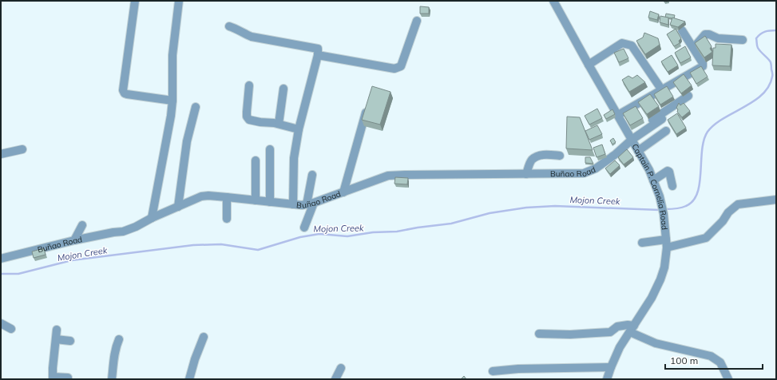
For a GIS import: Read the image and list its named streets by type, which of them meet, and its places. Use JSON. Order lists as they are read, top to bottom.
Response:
{
  "streets": {
    "street": ["Buñao Road", "Captain P. Cornelia Road"]
  },
  "crossings": [
    ["Buñao Road", "Captain P. Cornelia Road"]
  ],
  "water": ["Mojon Creek"],
  "scale_bar": "100 m"
}
